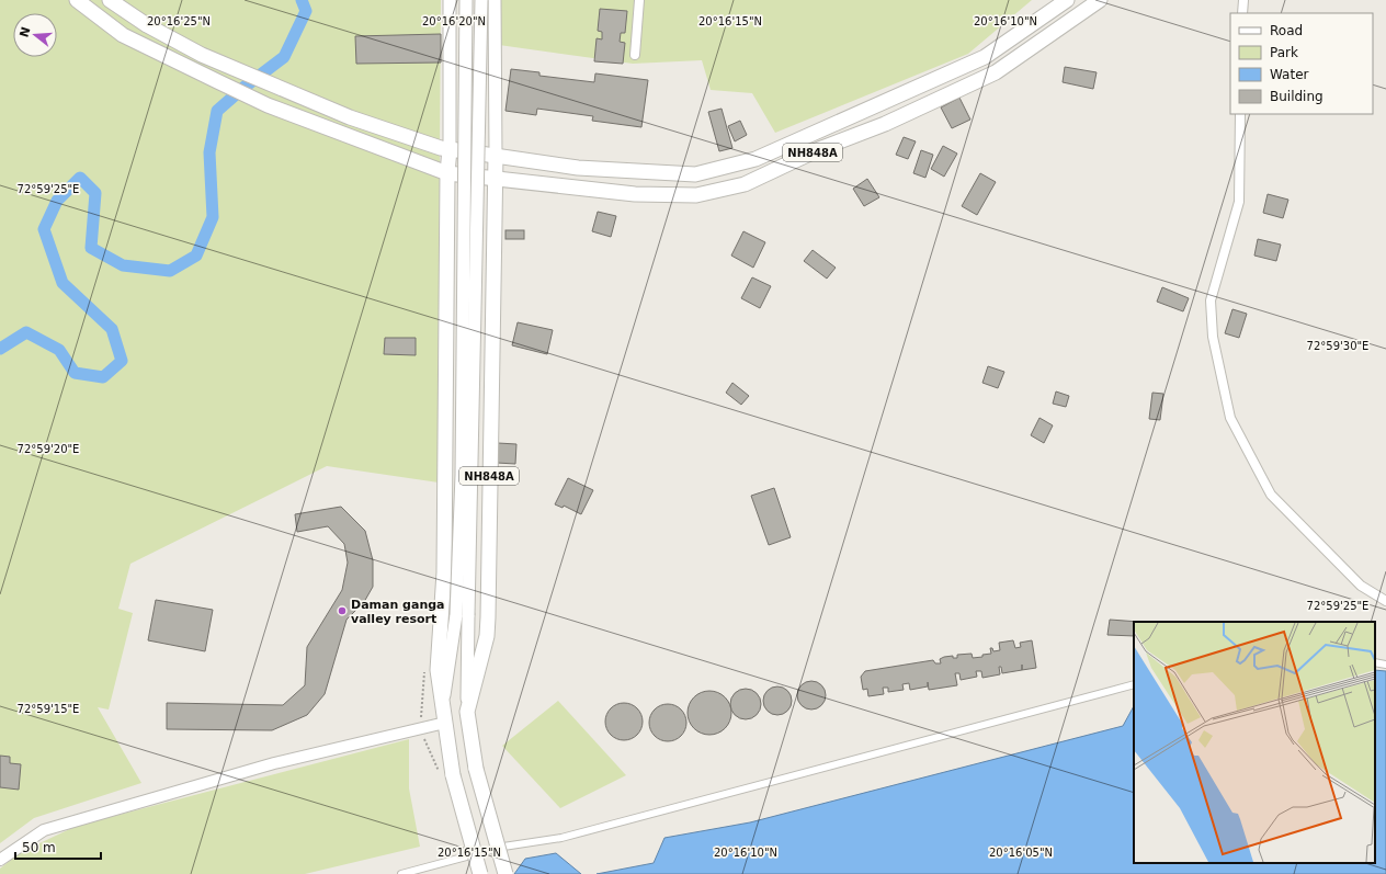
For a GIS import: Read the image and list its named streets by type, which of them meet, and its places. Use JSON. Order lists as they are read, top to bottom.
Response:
{
  "streets": {
    "main road": ["NH848A"]
  },
  "places": ["Daman ganga valley resort"],
  "legend": [
    "Road",
    "Park",
    "Water",
    "Building"
  ],
  "scale_bar": "50 m",
  "north": "left",
  "coordinates": [
    "20°16'25\"N",
    "20°16'20\"N",
    "20°16'15\"N",
    "20°16'10\"N",
    "72°59'25\"E",
    "72°59'30\"E",
    "72°59'20\"E",
    "72°59'15\"E",
    "20°16'05\"N"
  ]
}
